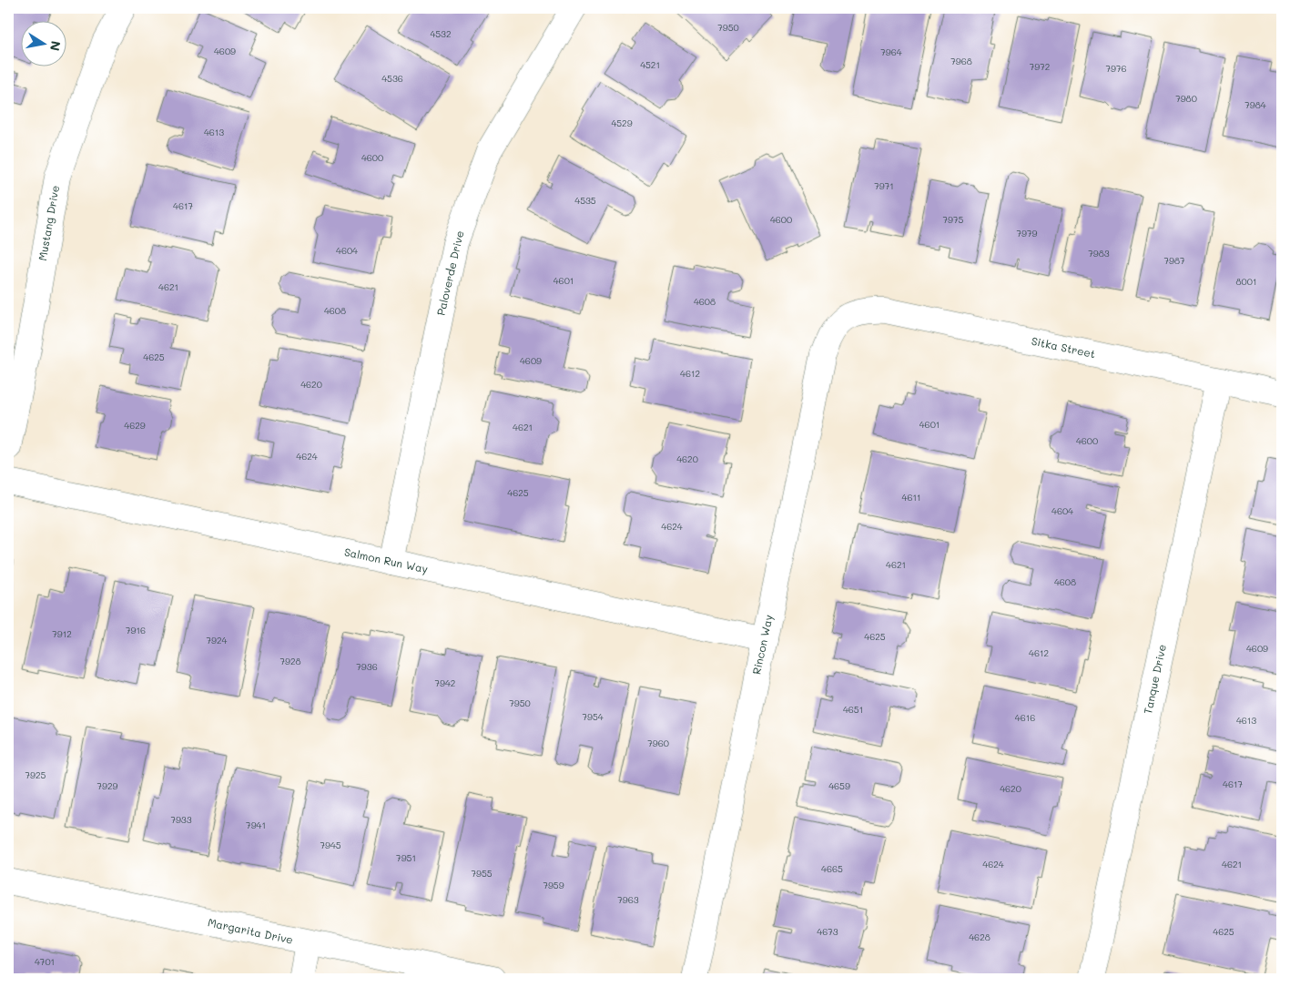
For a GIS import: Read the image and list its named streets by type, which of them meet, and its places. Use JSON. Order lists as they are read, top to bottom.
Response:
{
  "streets": {
    "street": [
      "Mustang Drive",
      "Paloverde Drive",
      "Sitka Street",
      "Salmon Run Way",
      "Rincon Way",
      "Tanque Drive",
      "Margarita Drive"
    ]
  },
  "crossings": [
    ["Paloverde Drive", "Salmon Run Way"],
    ["Sitka Street", "Rincon Way"],
    ["Sitka Street", "Tanque Drive"],
    ["Salmon Run Way", "Rincon Way"]
  ],
  "house_numbers": [
    "7950",
    "4532",
    "4609",
    "7964",
    "7968",
    "4521",
    "7972",
    "7976",
    "4536",
    "7980",
    "7984",
    "4529",
    "4613",
    "4600",
    "7971",
    "4535",
    "4617",
    "4600",
    "7975",
    "7979",
    "4604",
    "7983",
    "7987",
    "4601",
    "8001",
    "4621",
    "4608",
    "4608",
    "4625",
    "4609",
    "4612",
    "4620",
    "4601",
    "4629",
    "4621",
    "4600",
    "4624",
    "4620",
    "4625",
    "4611",
    "4604",
    "4624",
    "4621",
    "4608",
    "7916",
    "7912",
    "4625",
    "7924",
    "4609",
    "4612",
    "7928",
    "7936",
    "7942",
    "7950",
    "4651",
    "7954",
    "4616",
    "4613",
    "7960",
    "7925",
    "4617",
    "7929",
    "4659",
    "4620",
    "7933",
    "7941",
    "7945",
    "7951",
    "4624",
    "4621",
    "4665",
    "7955",
    "7959",
    "7963",
    "4673",
    "4625",
    "4628",
    "4701"
  ],
  "north": "right"
}
